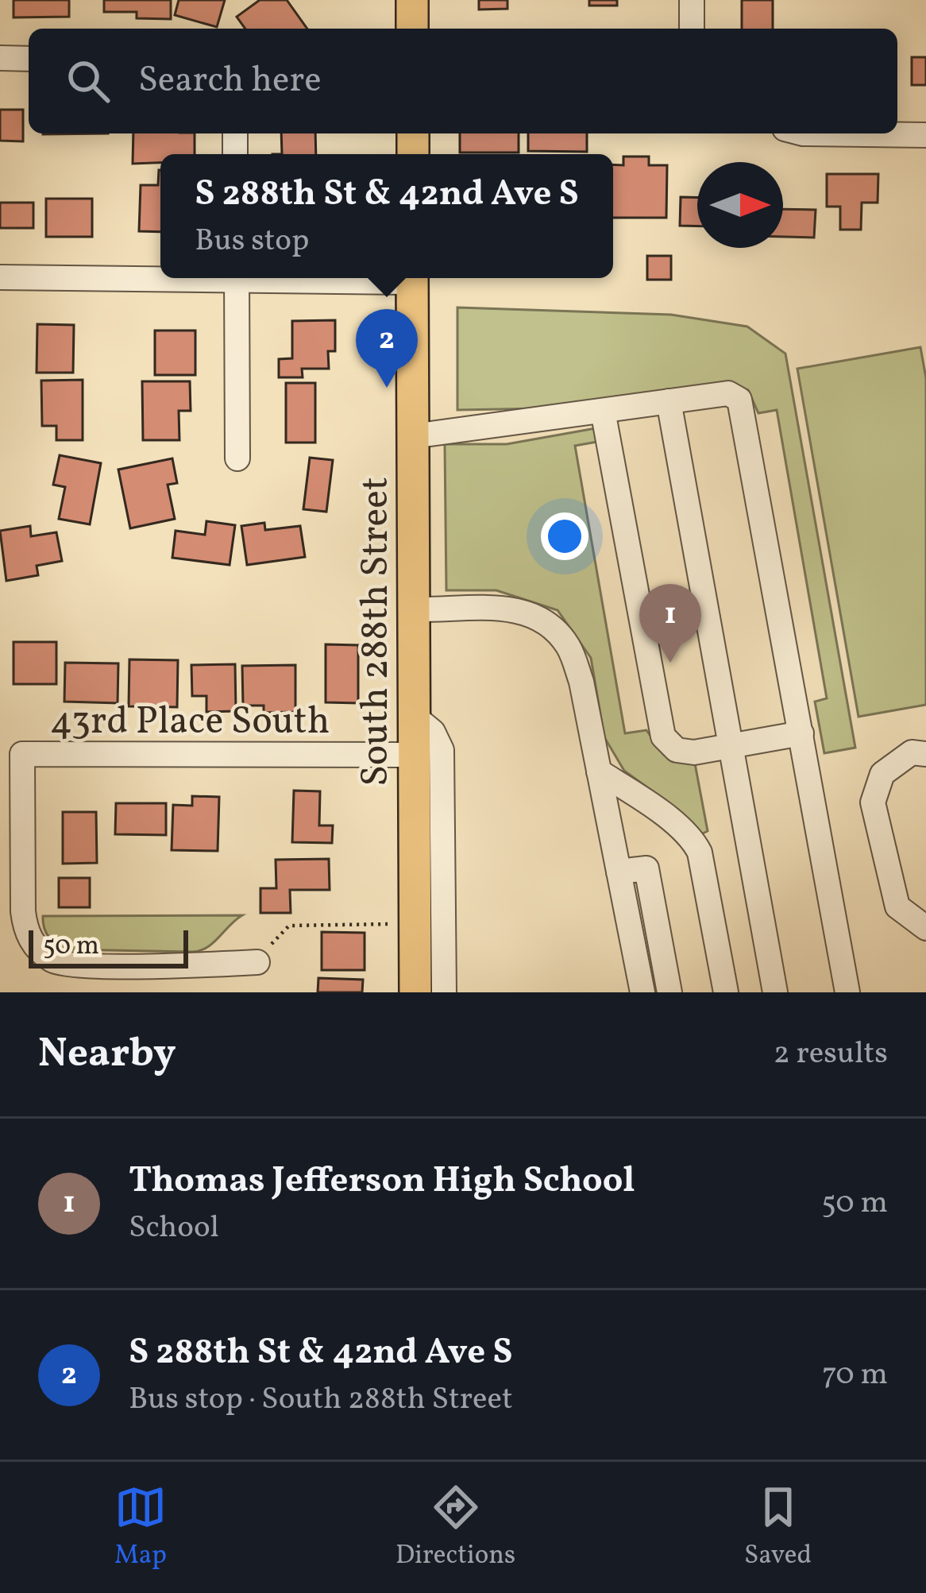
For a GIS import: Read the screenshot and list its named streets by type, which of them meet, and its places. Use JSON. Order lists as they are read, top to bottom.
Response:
{
  "streets": {
    "main road": ["South 288th Street"],
    "street": ["43rd Place South"]
  },
  "crossings": [
    ["South 288th Street", "43rd Place South"]
  ],
  "scale_bar": "50 m",
  "north": "right",
  "page": {
    "search": "Search here",
    "popup": ["S 288th St & 42nd Ave S", "Bus stop"],
    "pins": ["2", "1"],
    "scale": "50 m",
    "heading": ["Nearby", "2 results"],
    "list": [
      {
        "mark": "1",
        "name": "Thomas Jefferson High School",
        "note": "School",
        "value": "50 m"
      },
      {
        "mark": "2",
        "name": "S 288th St & 42nd Ave S",
        "note": "Bus stop · South 288th Street",
        "value": "70 m"
      }
    ],
    "nav": ["Map", "Directions", "Saved"]
  }
}
